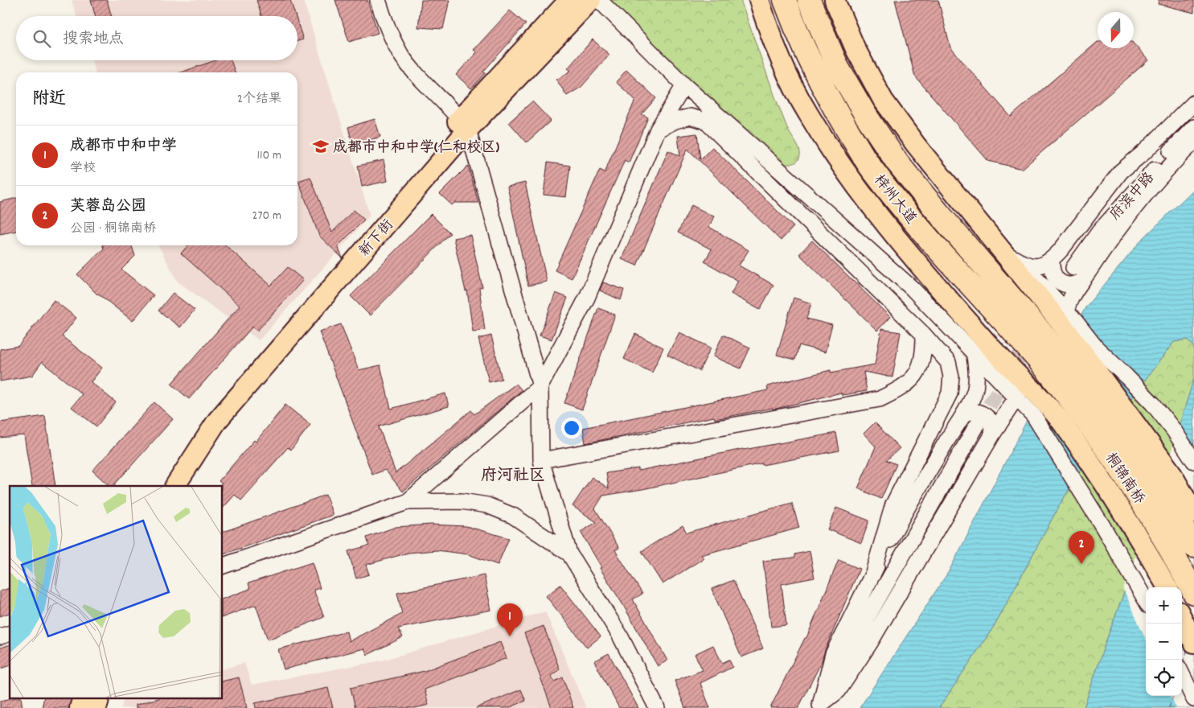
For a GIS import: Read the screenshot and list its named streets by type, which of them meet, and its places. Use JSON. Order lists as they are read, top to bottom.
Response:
{
  "streets": {
    "highway": ["梓州大道", "桐锦南桥"],
    "main road": ["新下街"],
    "street": ["府滨中路"]
  },
  "crossings": [
    ["梓州大道", "桐锦南桥"]
  ],
  "districts": ["府河社区"],
  "places": {
    "school or university": ["成都市中和中学(仁和校区)"]
  },
  "north": "bottom",
  "page": {
    "search": "搜索地点",
    "heading": ["附近", "2个结果"],
    "list": [
      {
        "mark": "1",
        "name": "成都市中和中学",
        "note": "学校",
        "value": "110 m"
      },
      {
        "mark": "2",
        "name": "芙蓉岛公园",
        "note": "公园 · 桐锦南桥",
        "value": "270 m"
      }
    ],
    "pins": ["2", "1"],
    "map_buttons": ["+", "−"]
  }
}
